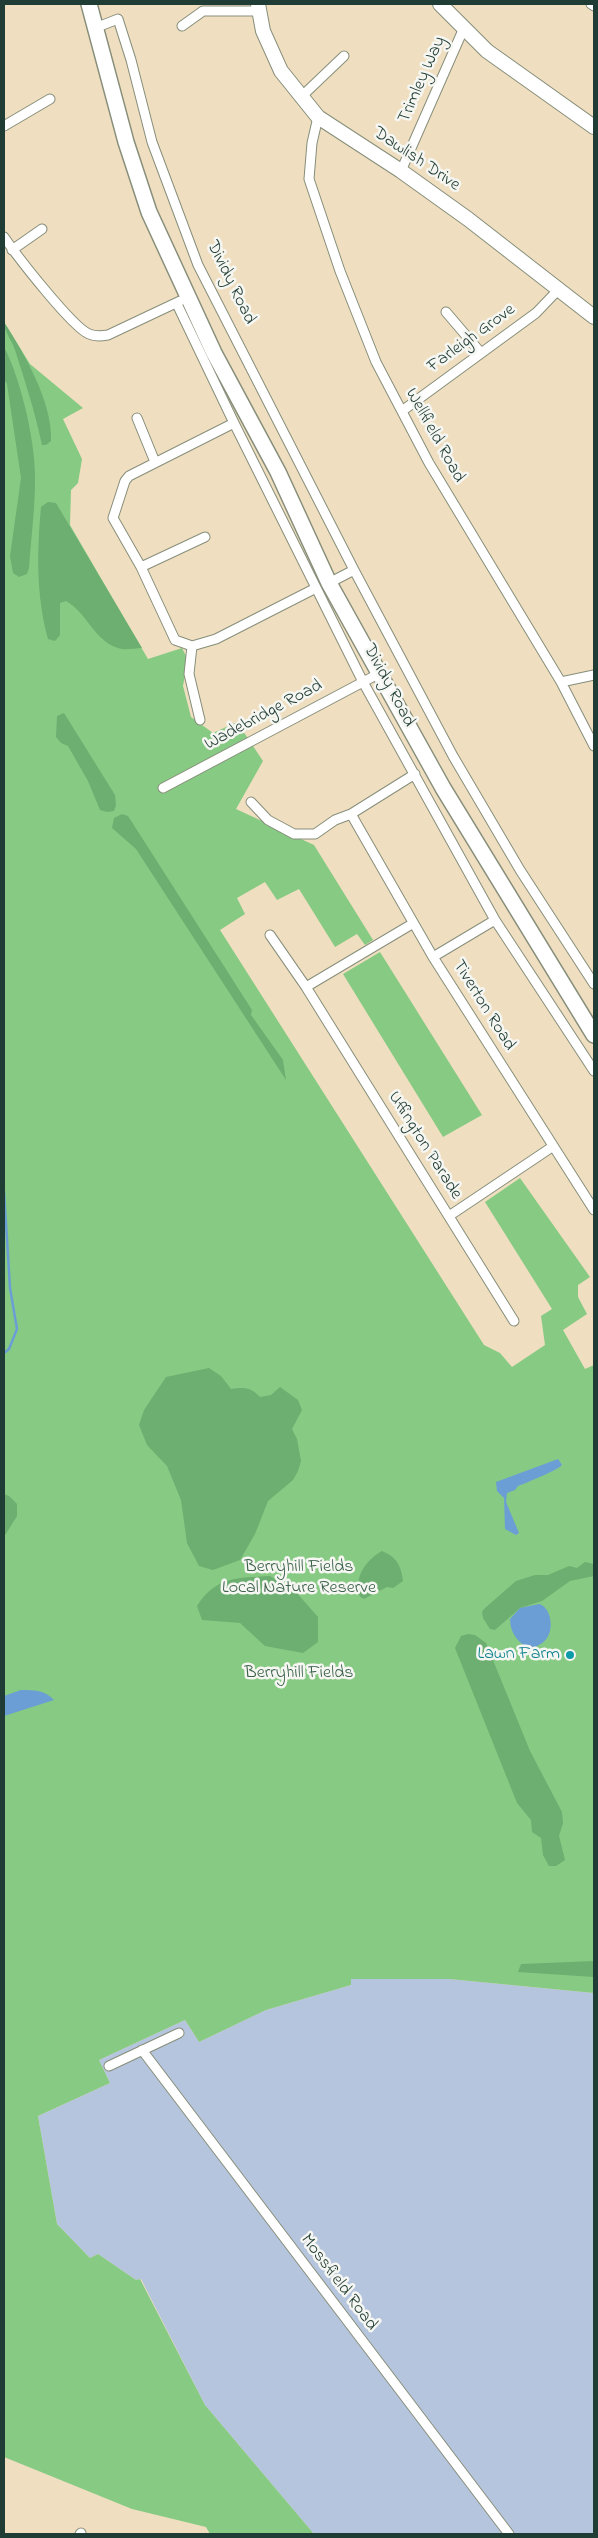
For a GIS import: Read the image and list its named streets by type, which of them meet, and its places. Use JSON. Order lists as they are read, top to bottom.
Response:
{
  "streets": {
    "main road": ["Dividy Road"],
    "street": [
      "Trimley Way",
      "Dawlish Drive",
      "Farleigh Grove",
      "Wellfield Road",
      "Wadebridge Road",
      "Tiverton Road",
      "Uffington Parade",
      "Mossfield Road"
    ]
  },
  "crossings": [
    ["Trimley Way", "Dawlish Drive"],
    ["Dawlish Drive", "Farleigh Grove"],
    ["Dawlish Drive", "Wellfield Road"],
    ["Dividy Road", "Wadebridge Road"],
    ["Farleigh Grove", "Wellfield Road"]
  ],
  "parks": ["Berryhill Fields Local Nature Reserve", "Berryhill Fields"],
  "places": ["Lawn Farm"]
}
